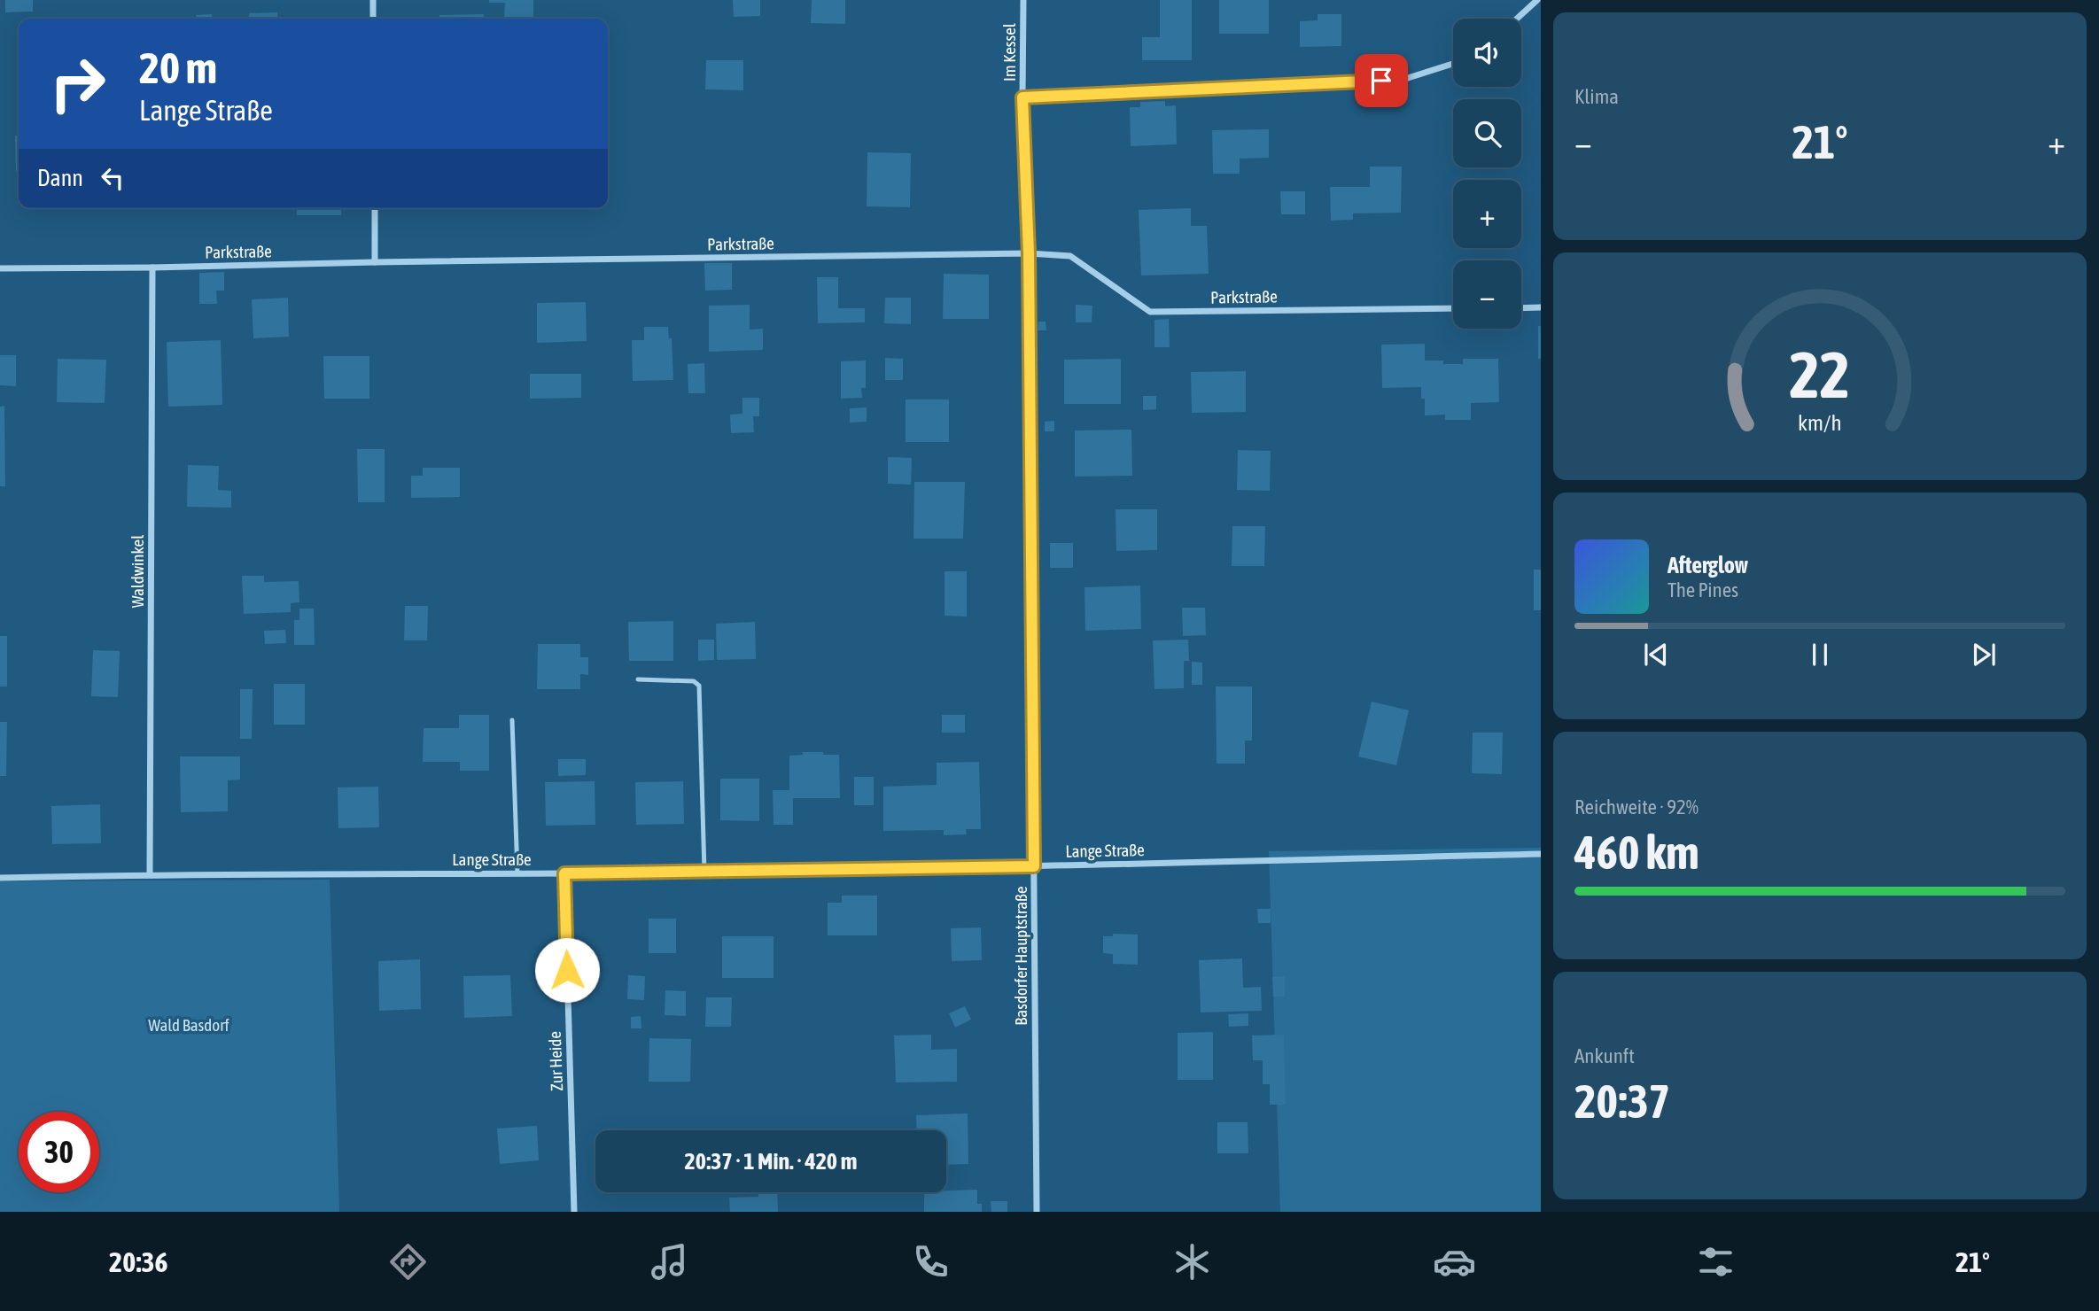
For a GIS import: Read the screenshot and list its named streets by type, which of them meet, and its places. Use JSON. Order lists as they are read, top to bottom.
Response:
{
  "streets": {
    "street": [
      "Im Kessel",
      "Parkstraße",
      "Waldwinkel",
      "Lange Straße",
      "Basdorfer Hauptstraße",
      "Zur Heide"
    ]
  },
  "crossings": [
    ["Im Kessel", "Parkstraße"],
    ["Im Kessel", "Basdorfer Hauptstraße"],
    ["Parkstraße", "Waldwinkel"],
    ["Parkstraße", "Basdorfer Hauptstraße"],
    ["Waldwinkel", "Lange Straße"],
    ["Lange Straße", "Basdorfer Hauptstraße"],
    ["Lange Straße", "Zur Heide"]
  ],
  "parks": ["Wald Basdorf"],
  "page": {
    "tile": [
      "Klima",
      ["Reichweite · 92%", "460 km"],
      ["Ankunft", "20:37"]
    ],
    "map_buttons": ["+", "−"],
    "turn": ["20 m", "Lange Straße"],
    "heat": ["−", "21°", "+"],
    "then": "Dann",
    "song": ["Afterglow", "The Pines"],
    "limit": "30",
    "trip": "20:37 · 1 Min. · 420 m",
    "tabs": ["20:36", "21°"],
    "gauge": ["22", "km/h"]
  }
}
